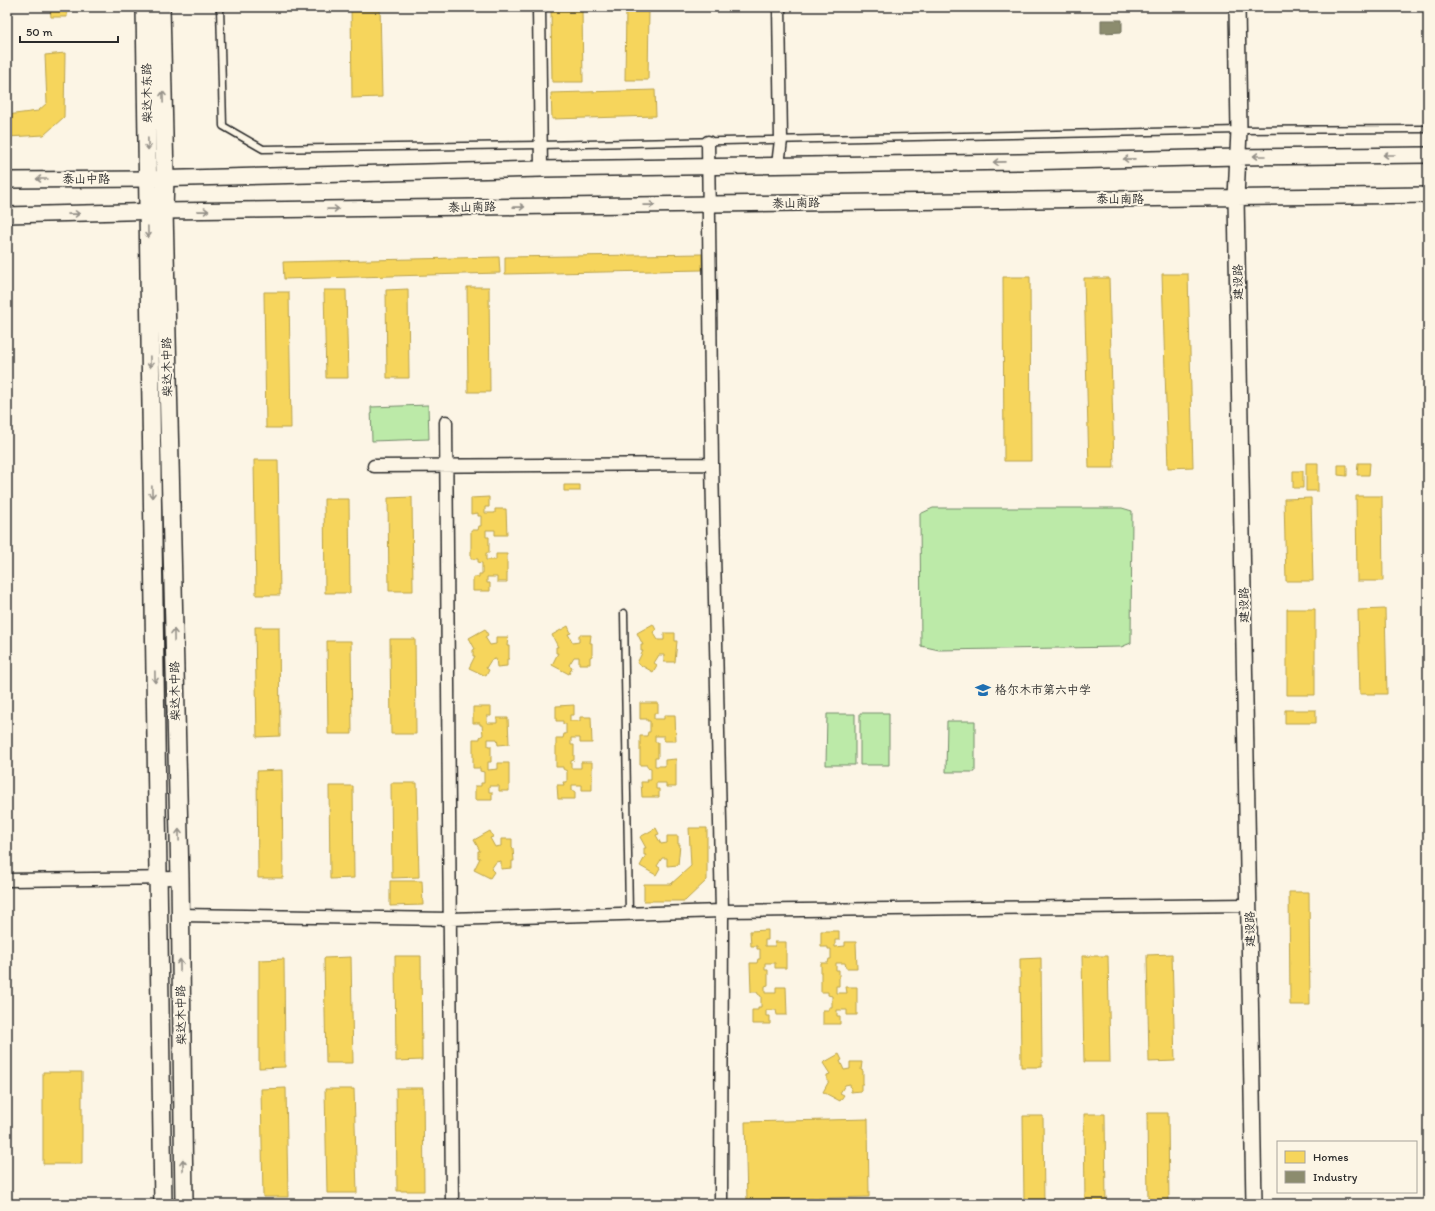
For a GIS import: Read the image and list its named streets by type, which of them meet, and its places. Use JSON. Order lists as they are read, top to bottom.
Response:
{
  "streets": {
    "main road": ["柴达木东路", "柴达木中路"],
    "street": ["泰山中路", "泰山南路", "建设路"]
  },
  "crossings": [
    ["柴达木东路", "泰山中路"],
    ["柴达木东路", "柴达木中路"],
    ["泰山中路", "柴达木中路"],
    ["泰山南路", "建设路"],
    ["泰山南路", "柴达木中路"]
  ],
  "places": {
    "school or university": ["格尔木市第六中学"]
  },
  "legend": ["Homes", "Industry"],
  "scale_bar": "50 m"
}
